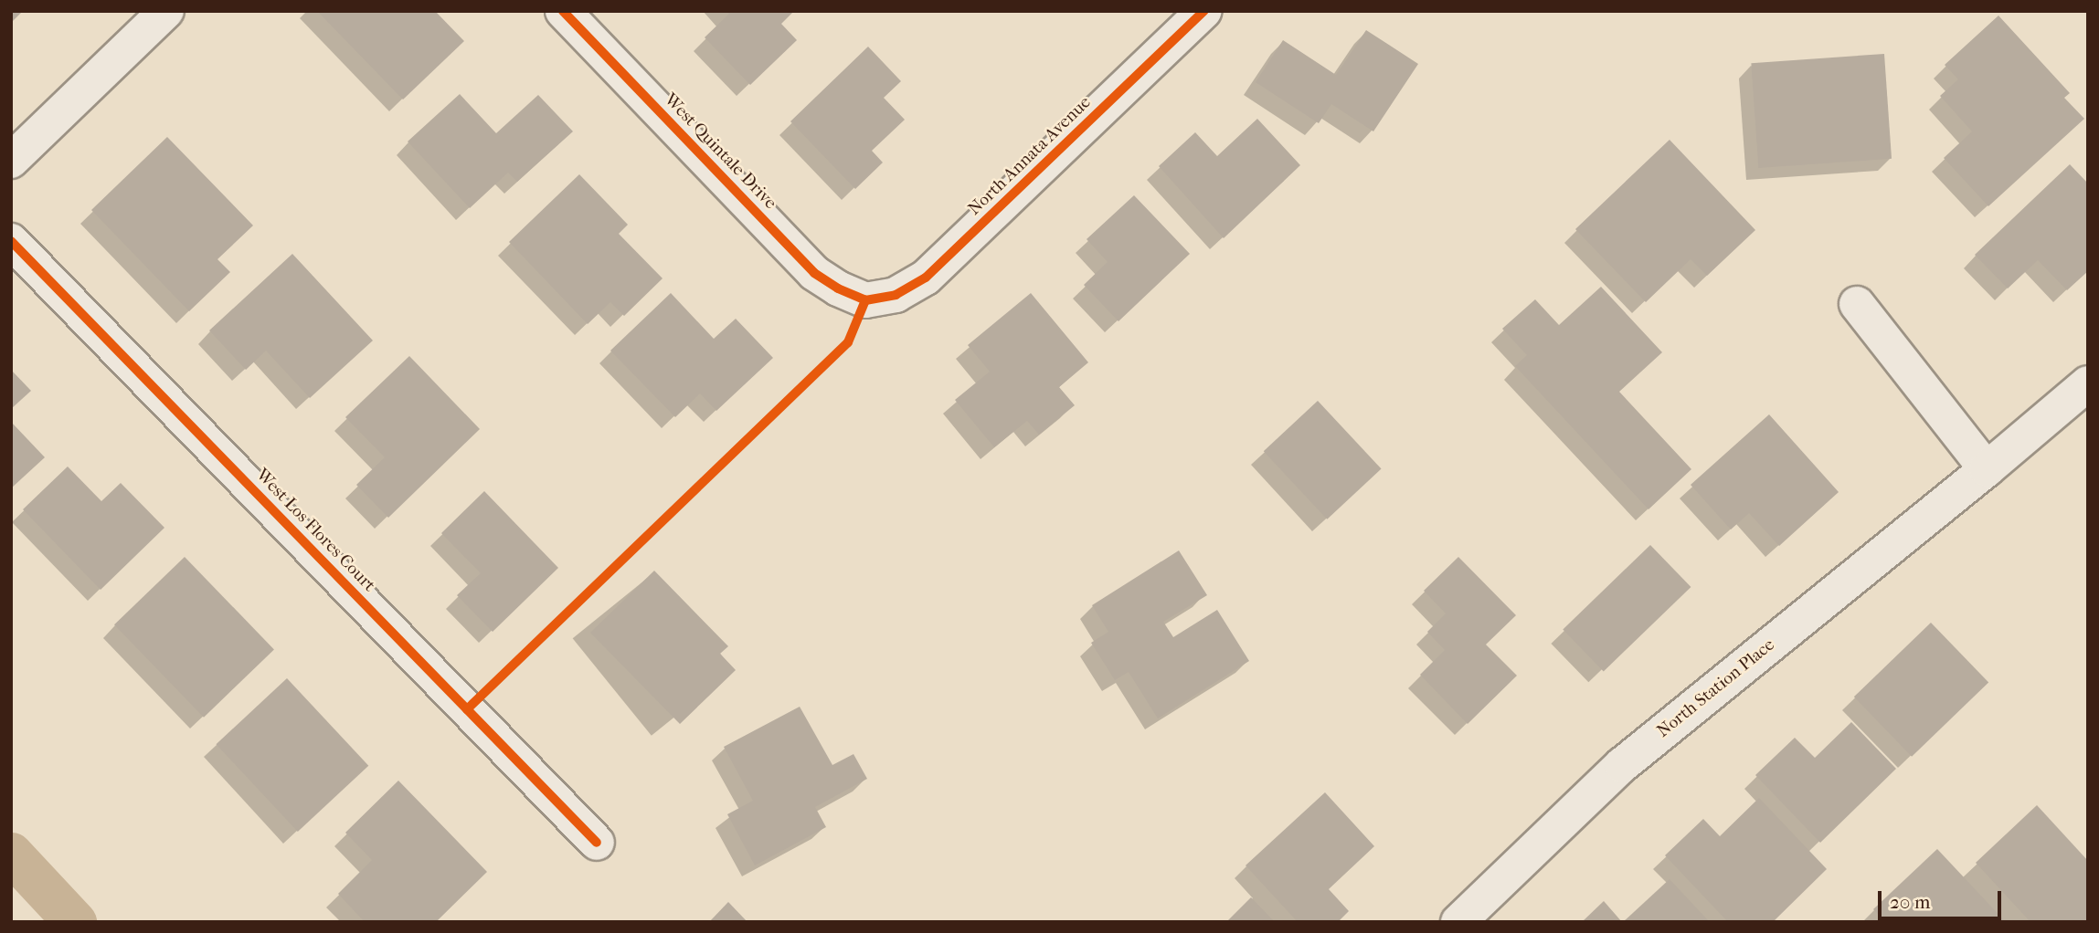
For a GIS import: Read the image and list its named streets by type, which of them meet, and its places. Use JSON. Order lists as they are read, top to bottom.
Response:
{
  "streets": {
    "street": [
      "West Quintale Drive",
      "North Annata Avenue",
      "West Los Flores Court",
      "North Station Place"
    ]
  },
  "crossings": [
    ["West Quintale Drive", "North Annata Avenue"]
  ],
  "scale_bar": "20 m"
}
